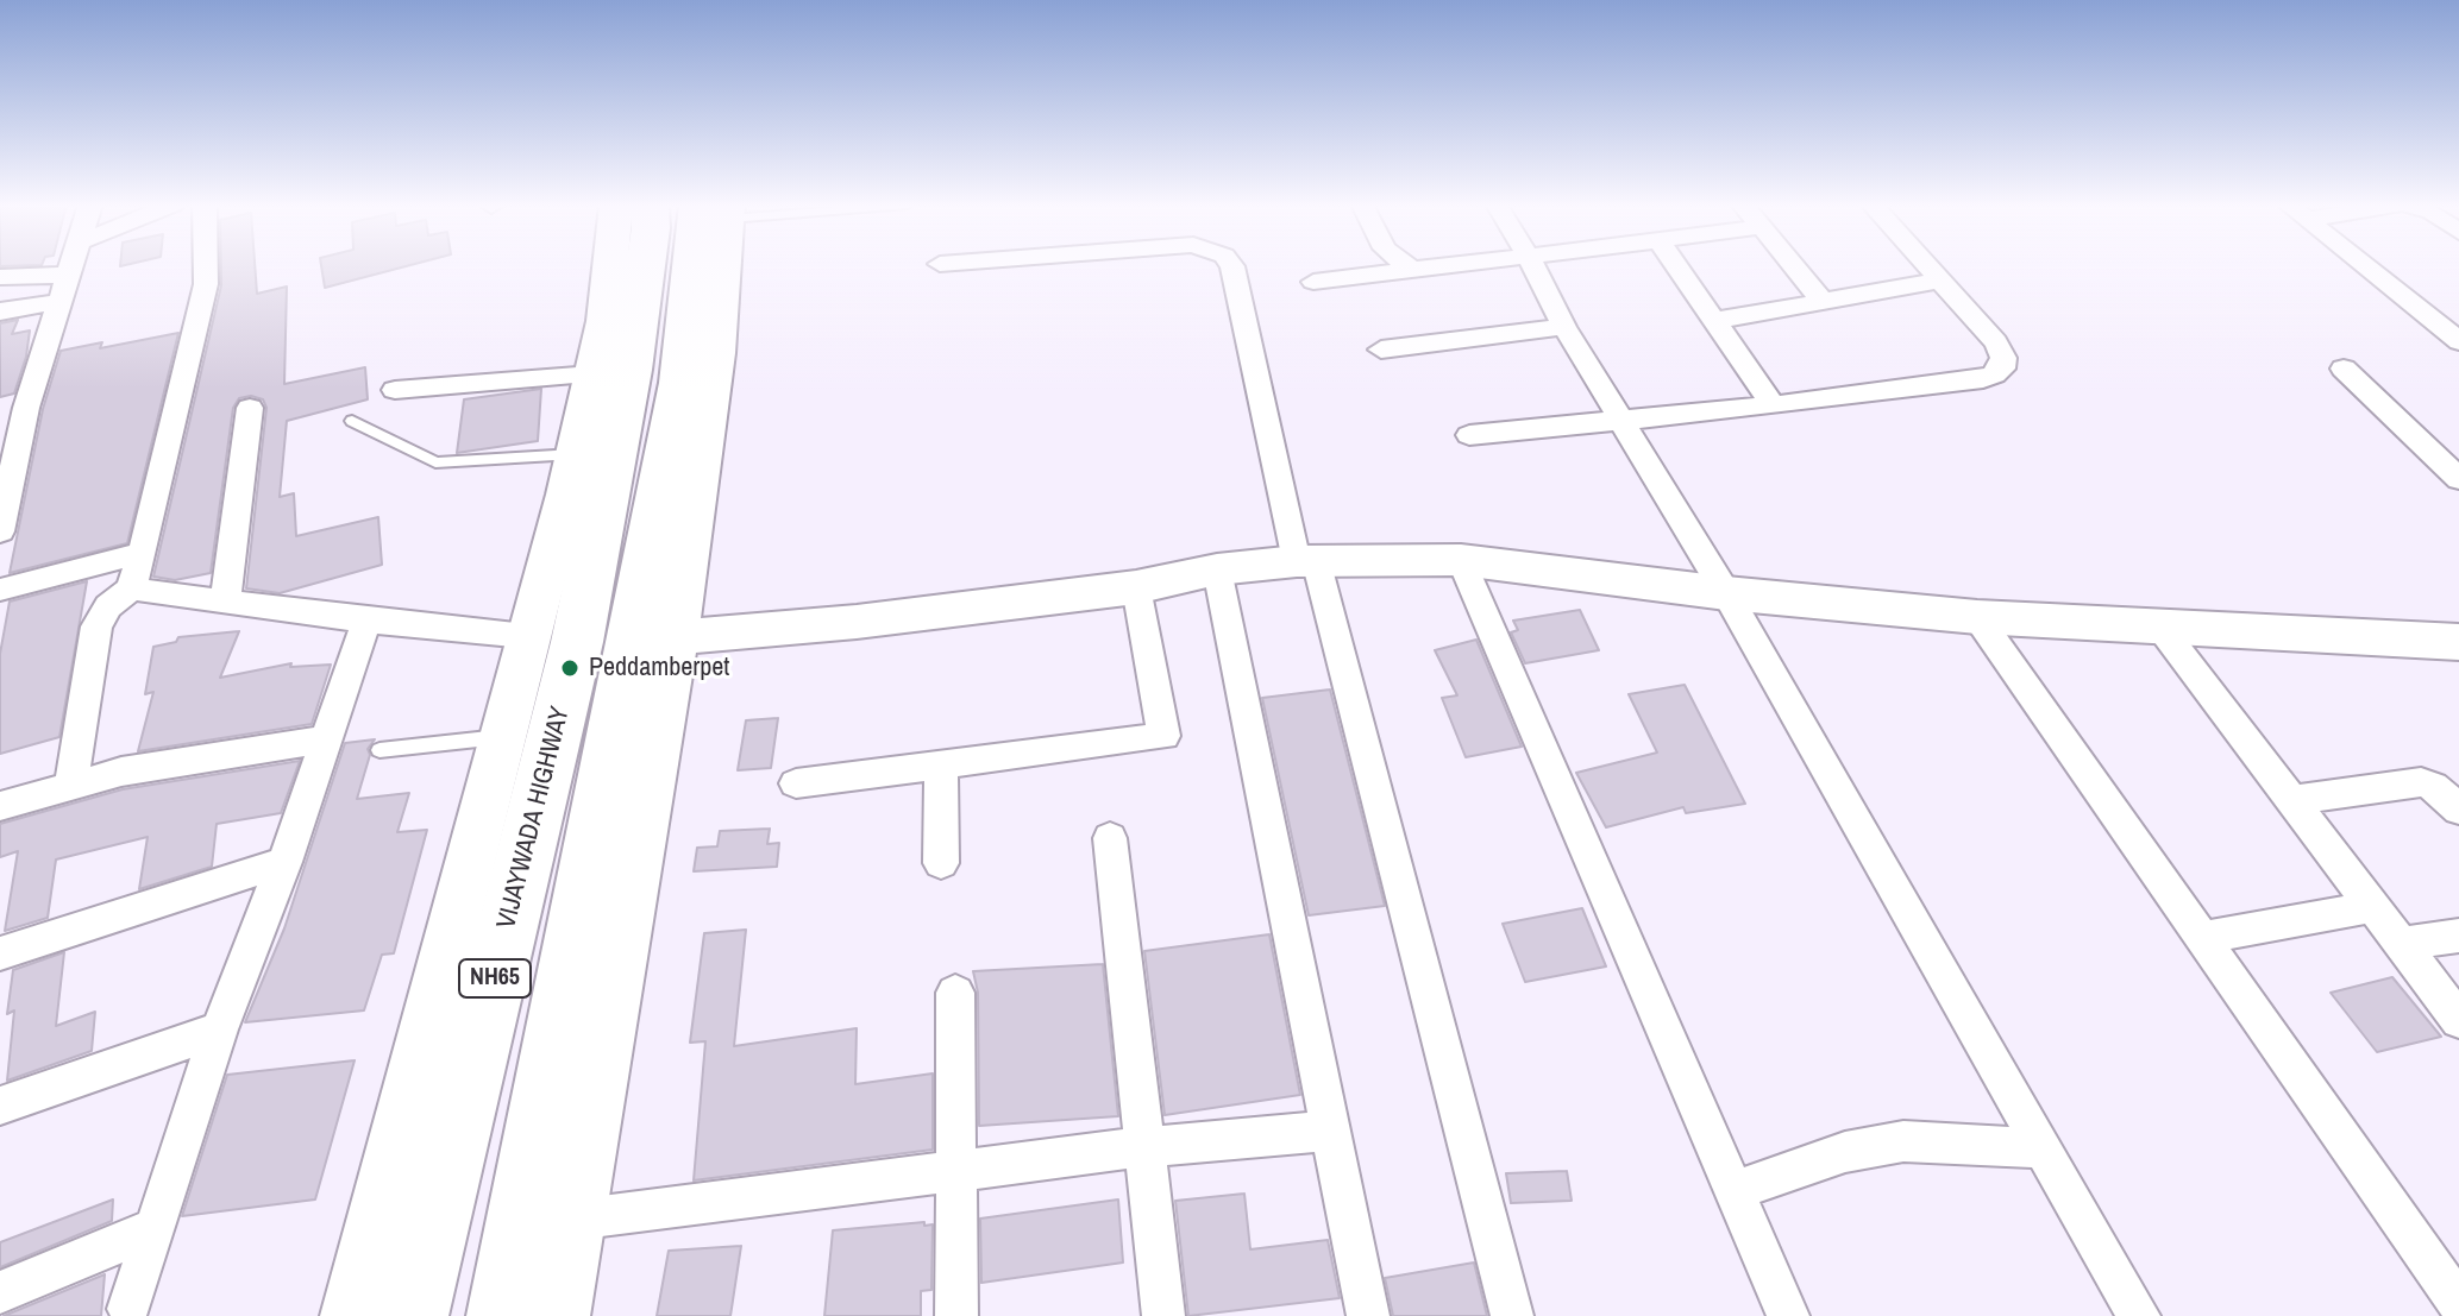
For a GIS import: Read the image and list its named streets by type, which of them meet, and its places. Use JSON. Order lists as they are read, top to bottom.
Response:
{
  "streets": {
    "highway": ["VIJAYWADA HIGHWAY", "NH65"]
  },
  "places": ["Peddamberpet"]
}
